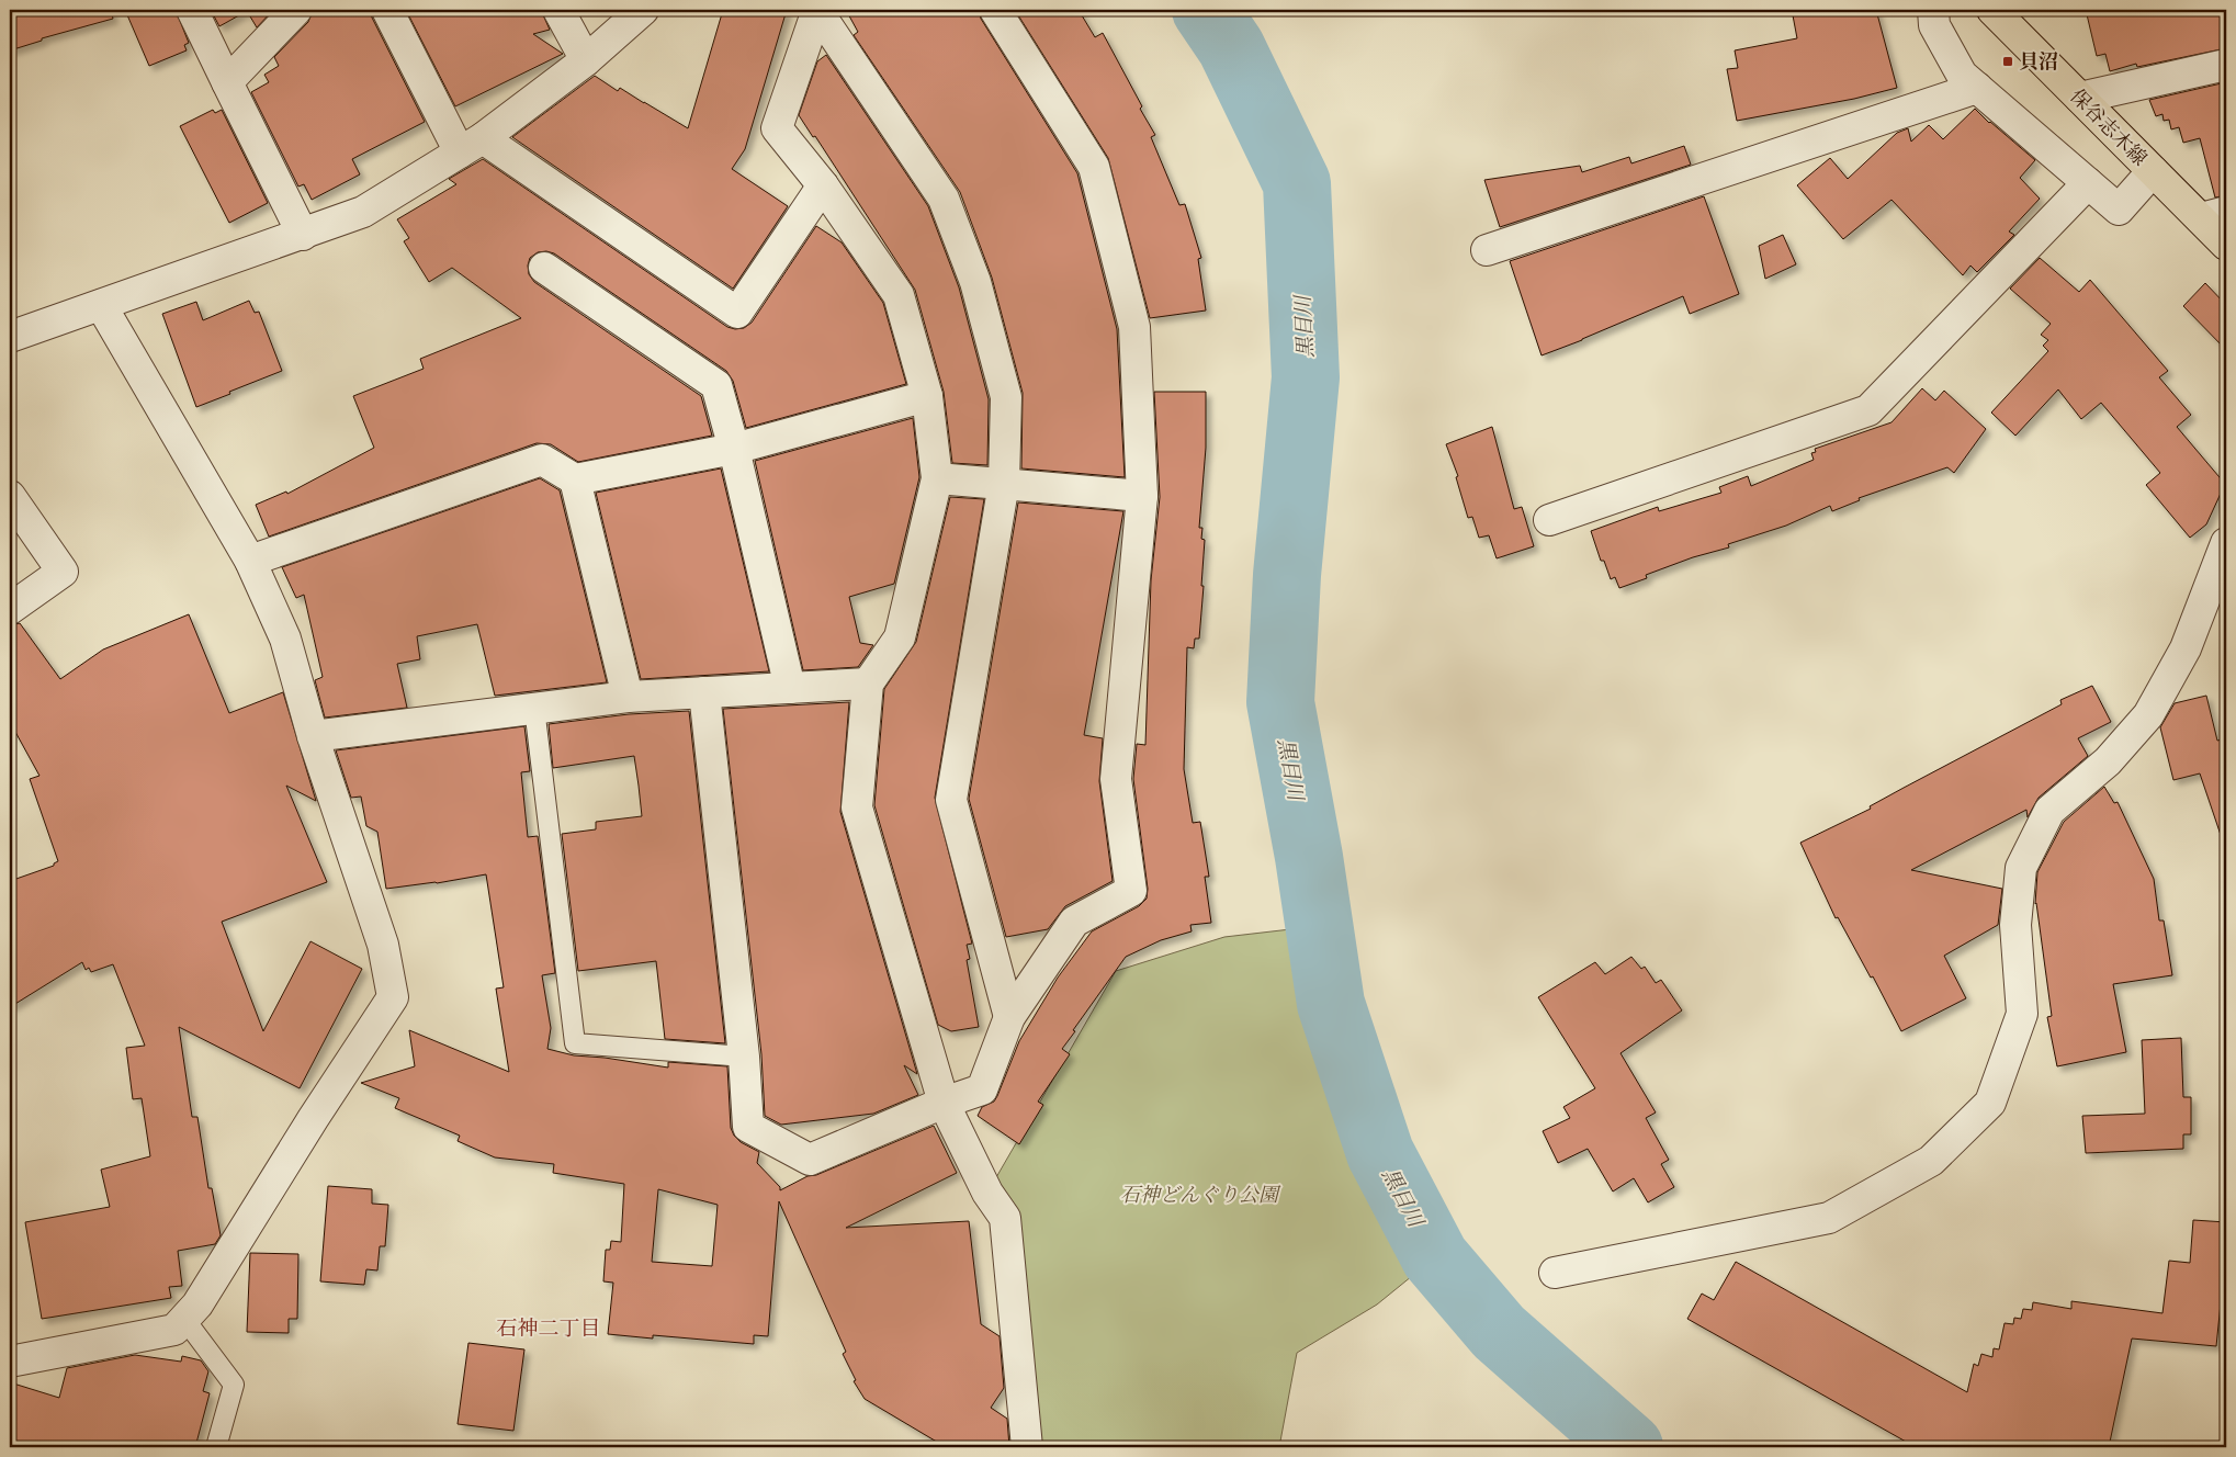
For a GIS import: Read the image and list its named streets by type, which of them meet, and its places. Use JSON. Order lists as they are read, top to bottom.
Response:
{
  "streets": {
    "main road": ["保谷志木線"]
  },
  "districts": ["石神二丁目"],
  "water": ["黒目川"],
  "parks": ["石神どんぐり公園"],
  "places": {
    "transit": ["貝沼"]
  }
}
